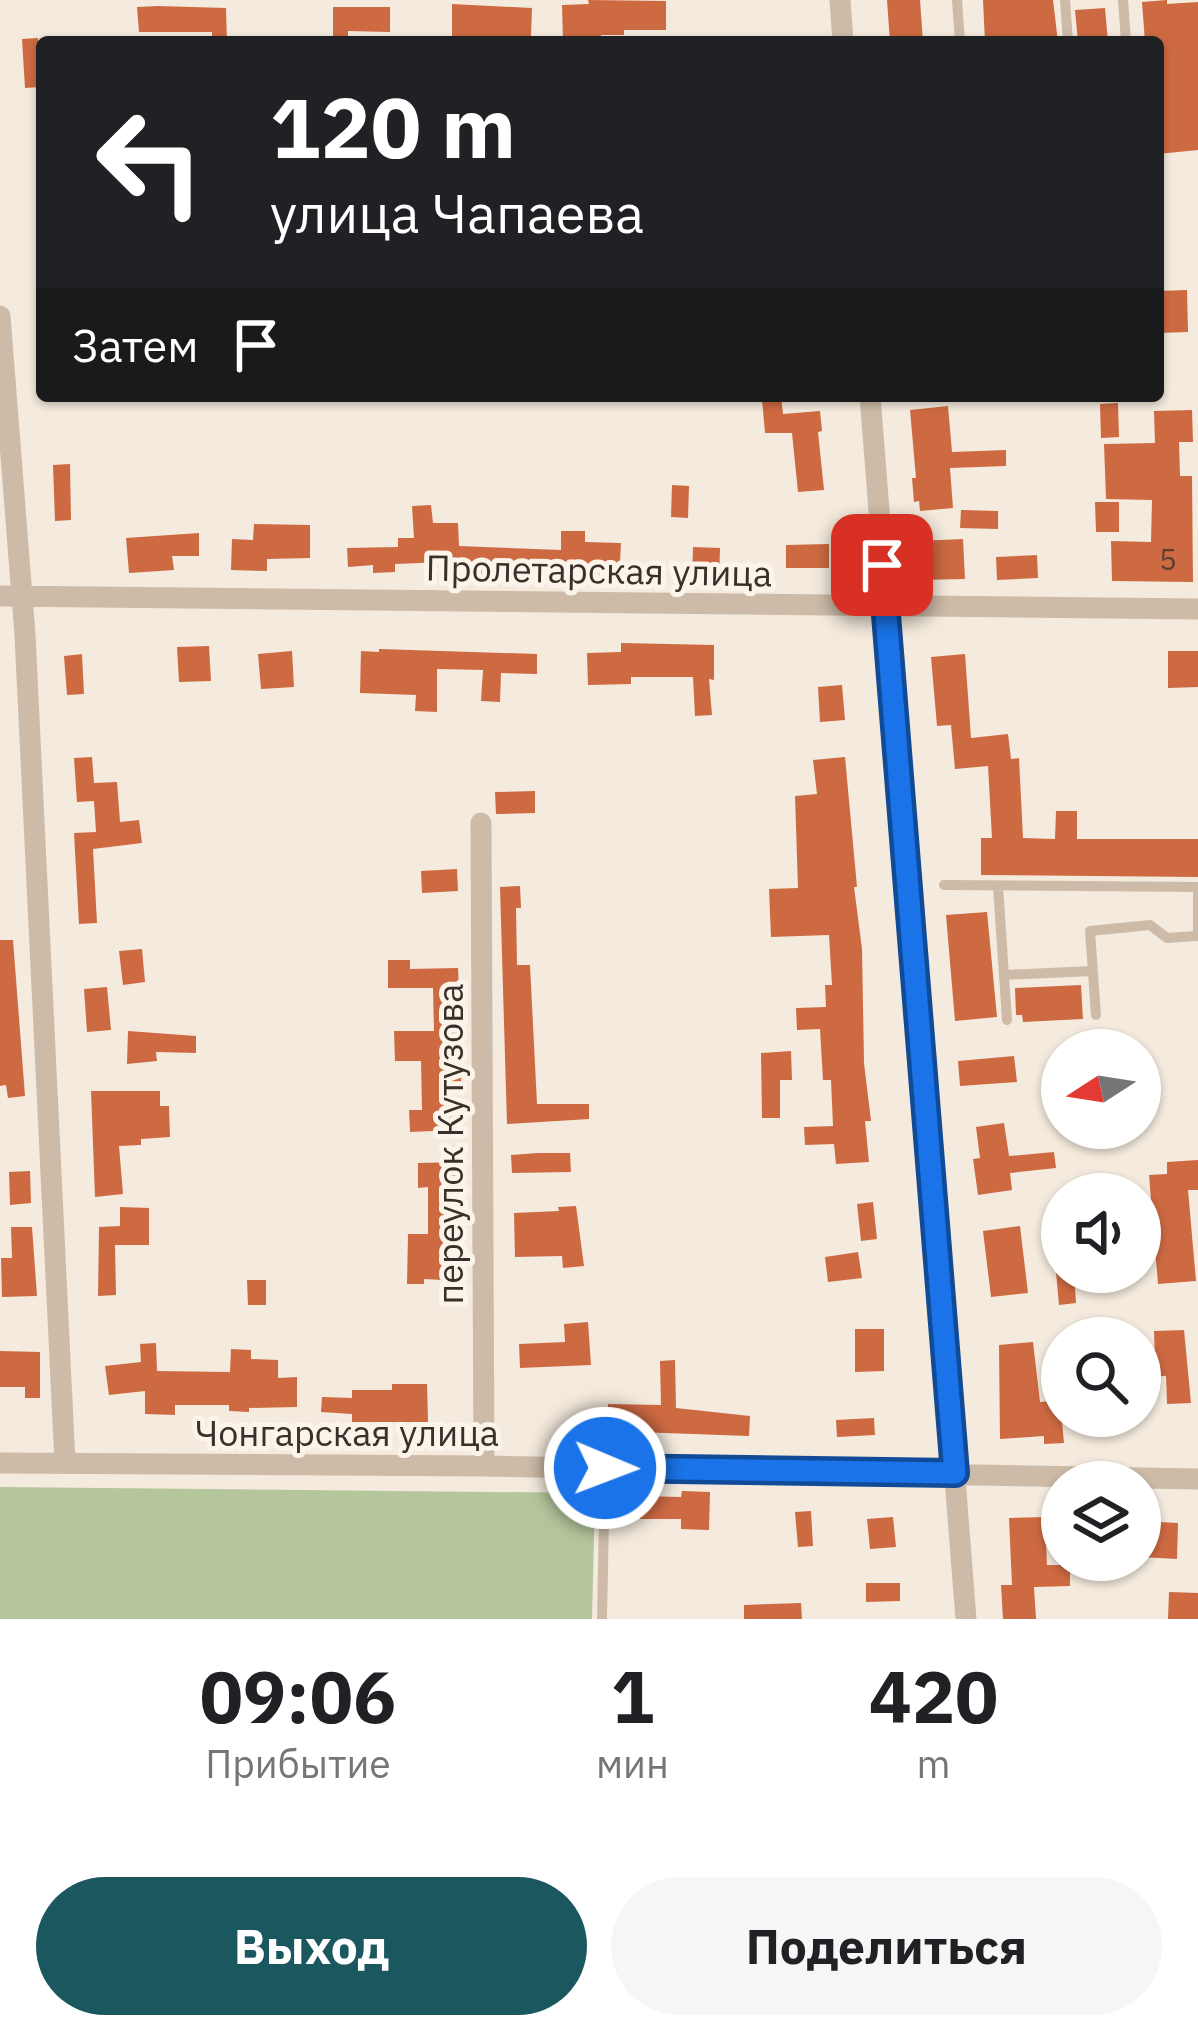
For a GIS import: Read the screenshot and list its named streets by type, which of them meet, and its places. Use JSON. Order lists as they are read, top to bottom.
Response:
{
  "streets": {
    "street": ["Пролетарская улица", "переулок Кутузова", "Чонгарская улица"]
  },
  "crossings": [
    ["переулок Кутузова", "Чонгарская улица"]
  ],
  "house_numbers": ["5"],
  "north": "left",
  "page": {
    "turn": ["120 m", "улица Чапаева"],
    "then": "Затем",
    "eta": [
      "09:06",
      "Прибытие",
      "1",
      "мин",
      "420",
      "m"
    ],
    "buttons": ["Выход", "Поделиться"]
  }
}
